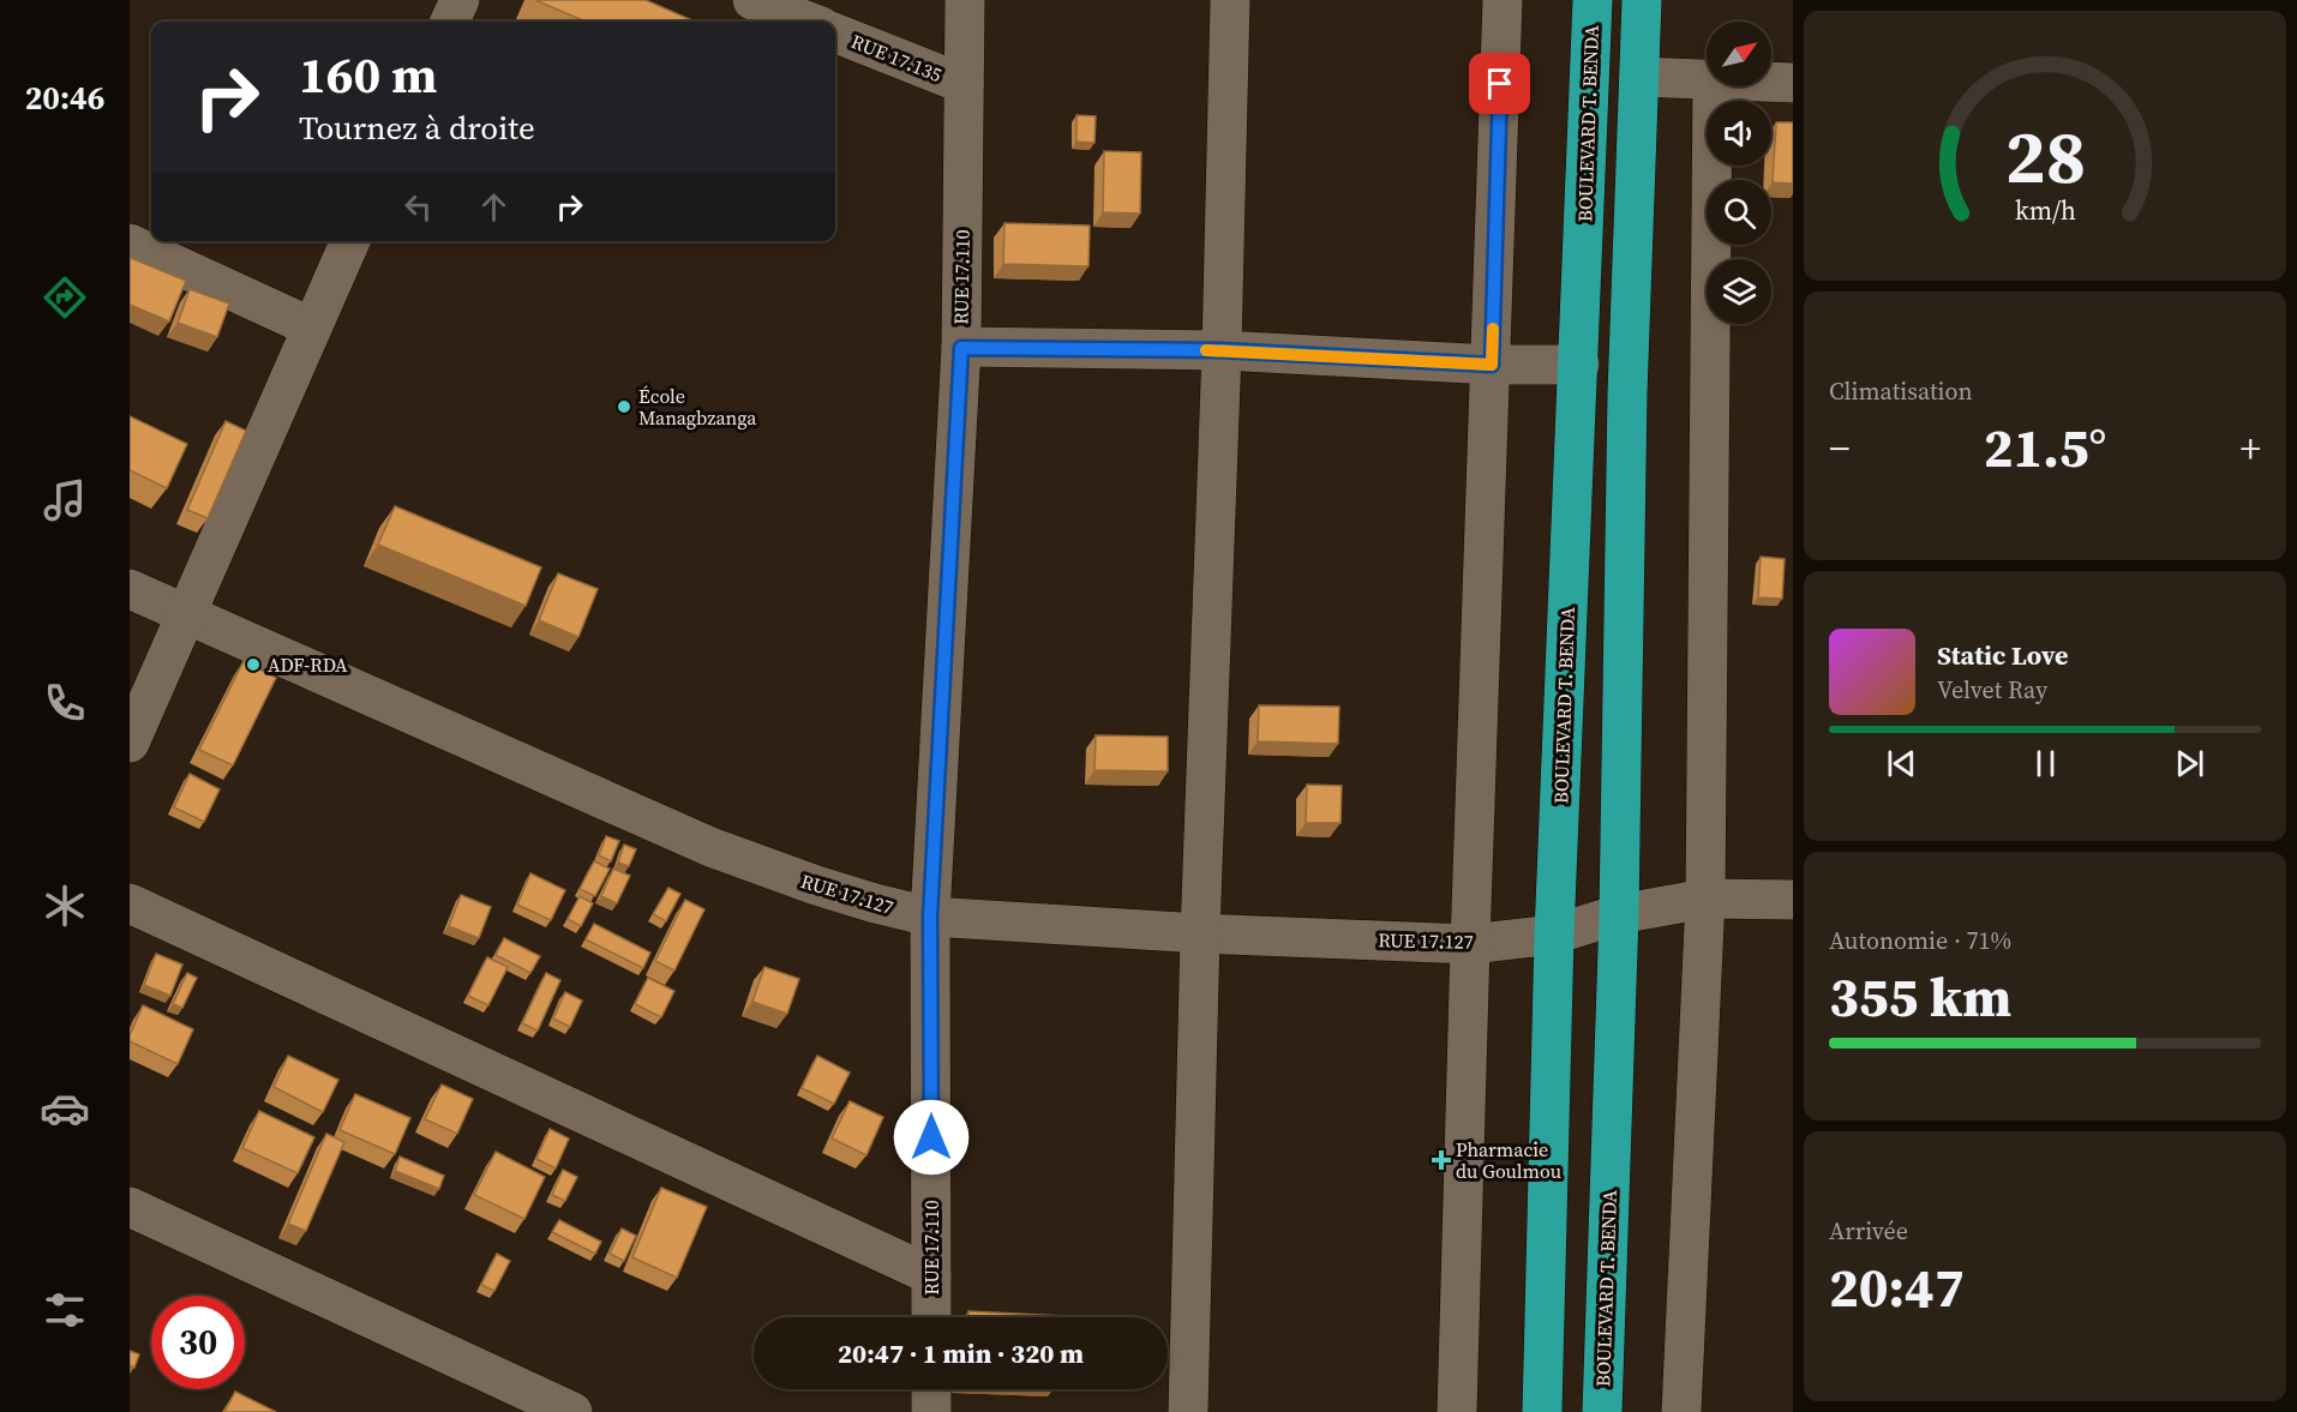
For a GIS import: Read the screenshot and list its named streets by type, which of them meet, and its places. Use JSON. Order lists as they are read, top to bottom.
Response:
{
  "streets": {
    "highway": ["BOULEVARD T. BENDA"],
    "street": ["RUE 17.135", "RUE 17.110", "RUE 17.127"]
  },
  "crossings": [
    ["RUE 17.135", "RUE 17.110"],
    ["BOULEVARD T. BENDA", "RUE 17.127"],
    ["RUE 17.110", "RUE 17.127"]
  ],
  "places": {
    "other": ["École Managbzanga", "ADF-RDA"],
    "health": ["Pharmacie du Goulmou"]
  },
  "north": "top right",
  "page": {
    "tabs": "20:46",
    "turn": ["160 m", "Tournez à droite"],
    "tile": [
      "Climatisation",
      ["Autonomie · 71%", "355 km"],
      ["Arrivée", "20:47"]
    ],
    "heat": ["−", "21.5°", "+"],
    "song": ["Static Love", "Velvet Ray"],
    "limit": "30",
    "trip": "20:47 · 1 min · 320 m",
    "gauge": ["28", "km/h"]
  }
}
